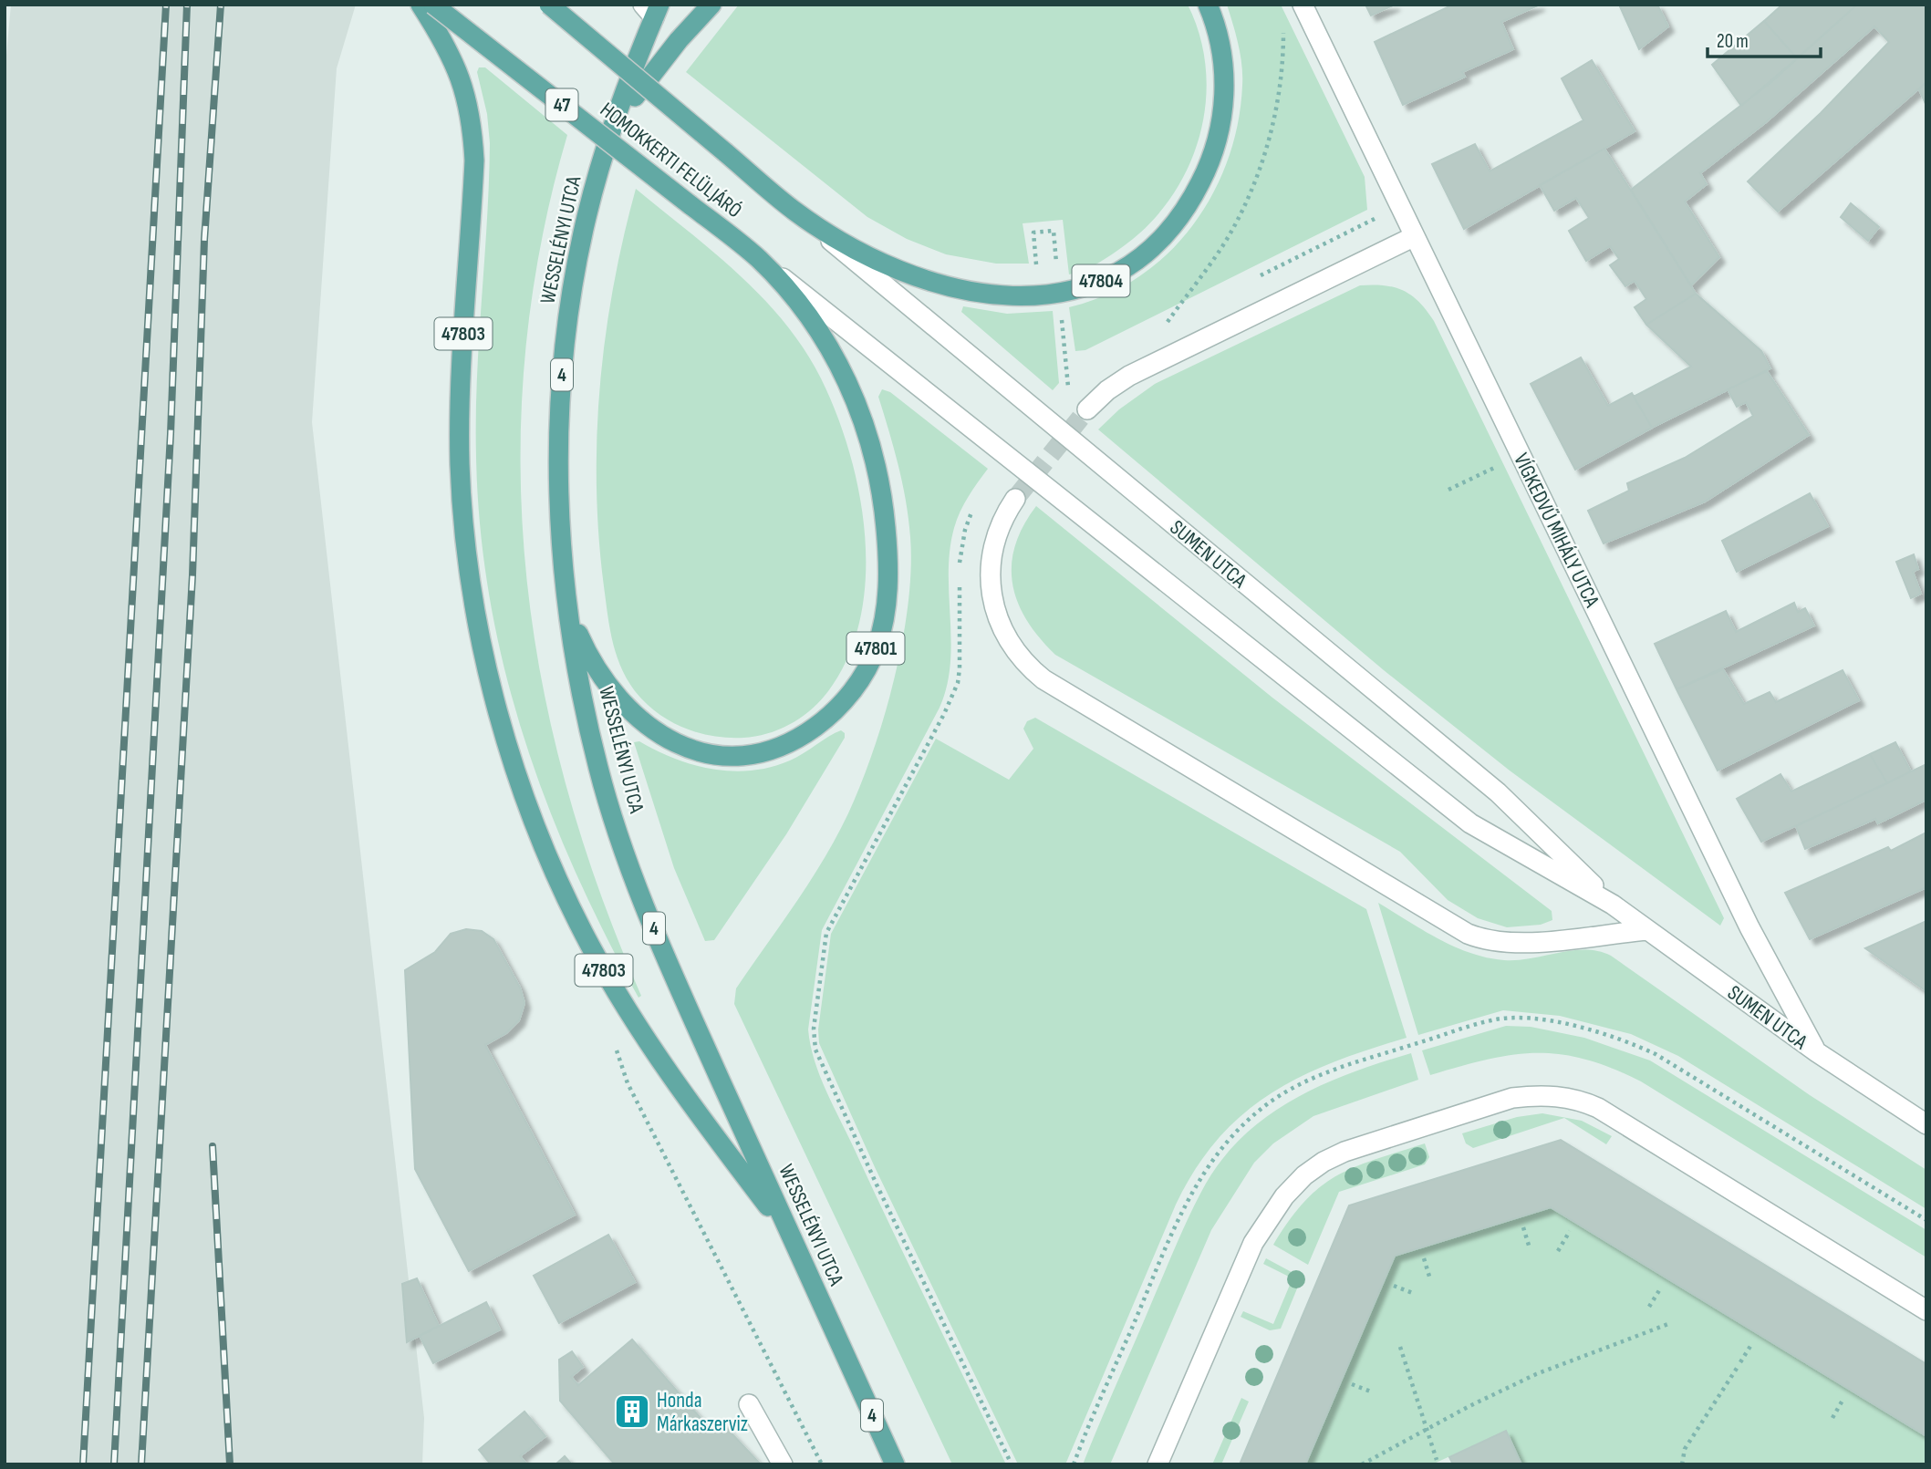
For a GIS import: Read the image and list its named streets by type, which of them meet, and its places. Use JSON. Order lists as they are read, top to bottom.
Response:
{
  "streets": {
    "main road": [
      "47",
      "HOMOKKERTI FELÜLJÁRÓ",
      "WESSELÉNYI UTCA",
      "47804",
      "47803",
      "4",
      "47801"
    ],
    "street": ["VÍGKEDVŰ MIHÁLY UTCA", "SUMEN UTCA"]
  },
  "crossings": [
    ["HOMOKKERTI FELÜLJÁRÓ", "47804"],
    ["HOMOKKERTI FELÜLJÁRÓ", "SUMEN UTCA"],
    ["HOMOKKERTI FELÜLJÁRÓ", "47801"],
    ["WESSELÉNYI UTCA", "47803"],
    ["WESSELÉNYI UTCA", "47801"],
    ["47804", "SUMEN UTCA"],
    ["VÍGKEDVŰ MIHÁLY UTCA", "SUMEN UTCA"],
    ["SUMEN UTCA", "47801"]
  ],
  "places": {
    "building": ["Honda Márkaszerviz"]
  },
  "scale_bar": "20 m"
}
